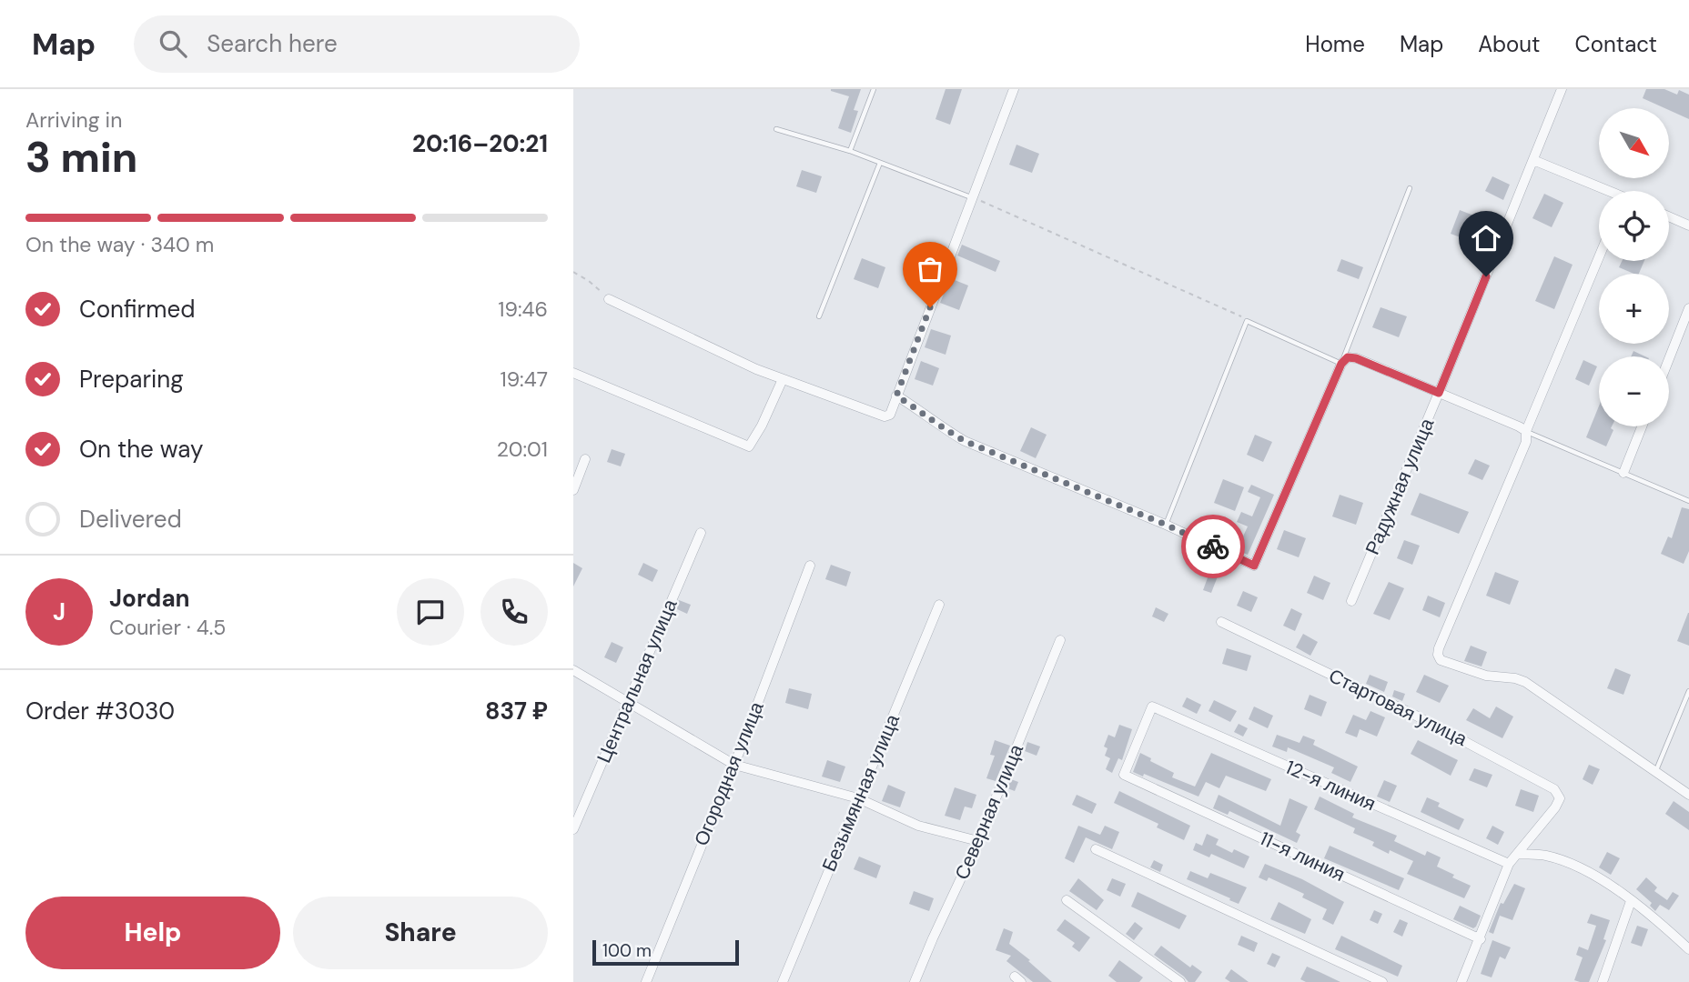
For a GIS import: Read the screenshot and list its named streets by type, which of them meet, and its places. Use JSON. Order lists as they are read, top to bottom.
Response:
{
  "streets": {
    "street": [
      "Радужная улица",
      "Центральная улица",
      "Стартовая улица",
      "Огородная улица",
      "12-я линия",
      "Безымянная улица",
      "Северная улица",
      "11-я линия"
    ]
  },
  "crossings": [
    ["12-я линия", "11-я линия"]
  ],
  "scale_bar": "100 m",
  "north": "bottom right",
  "page": {
    "header": "Map",
    "search": "Search here",
    "nav": [
      "Home",
      "Map",
      "About",
      "Contact"
    ],
    "heading": ["3 min", "Arriving in", "20:16–20:21"],
    "panel": [
      "Jordan",
      "Courier · 4.5",
      "Order #3030",
      "837 ₽"
    ],
    "map_buttons": ["+", "−"],
    "bar": "On the way · 340 m",
    "list": [
      ["Confirmed", "19:46"],
      ["Preparing", "19:47"],
      ["On the way", "20:01"],
      "Delivered"
    ],
    "round": "J",
    "buttons": ["Help", "Share"],
    "scale": "100 m"
  }
}
